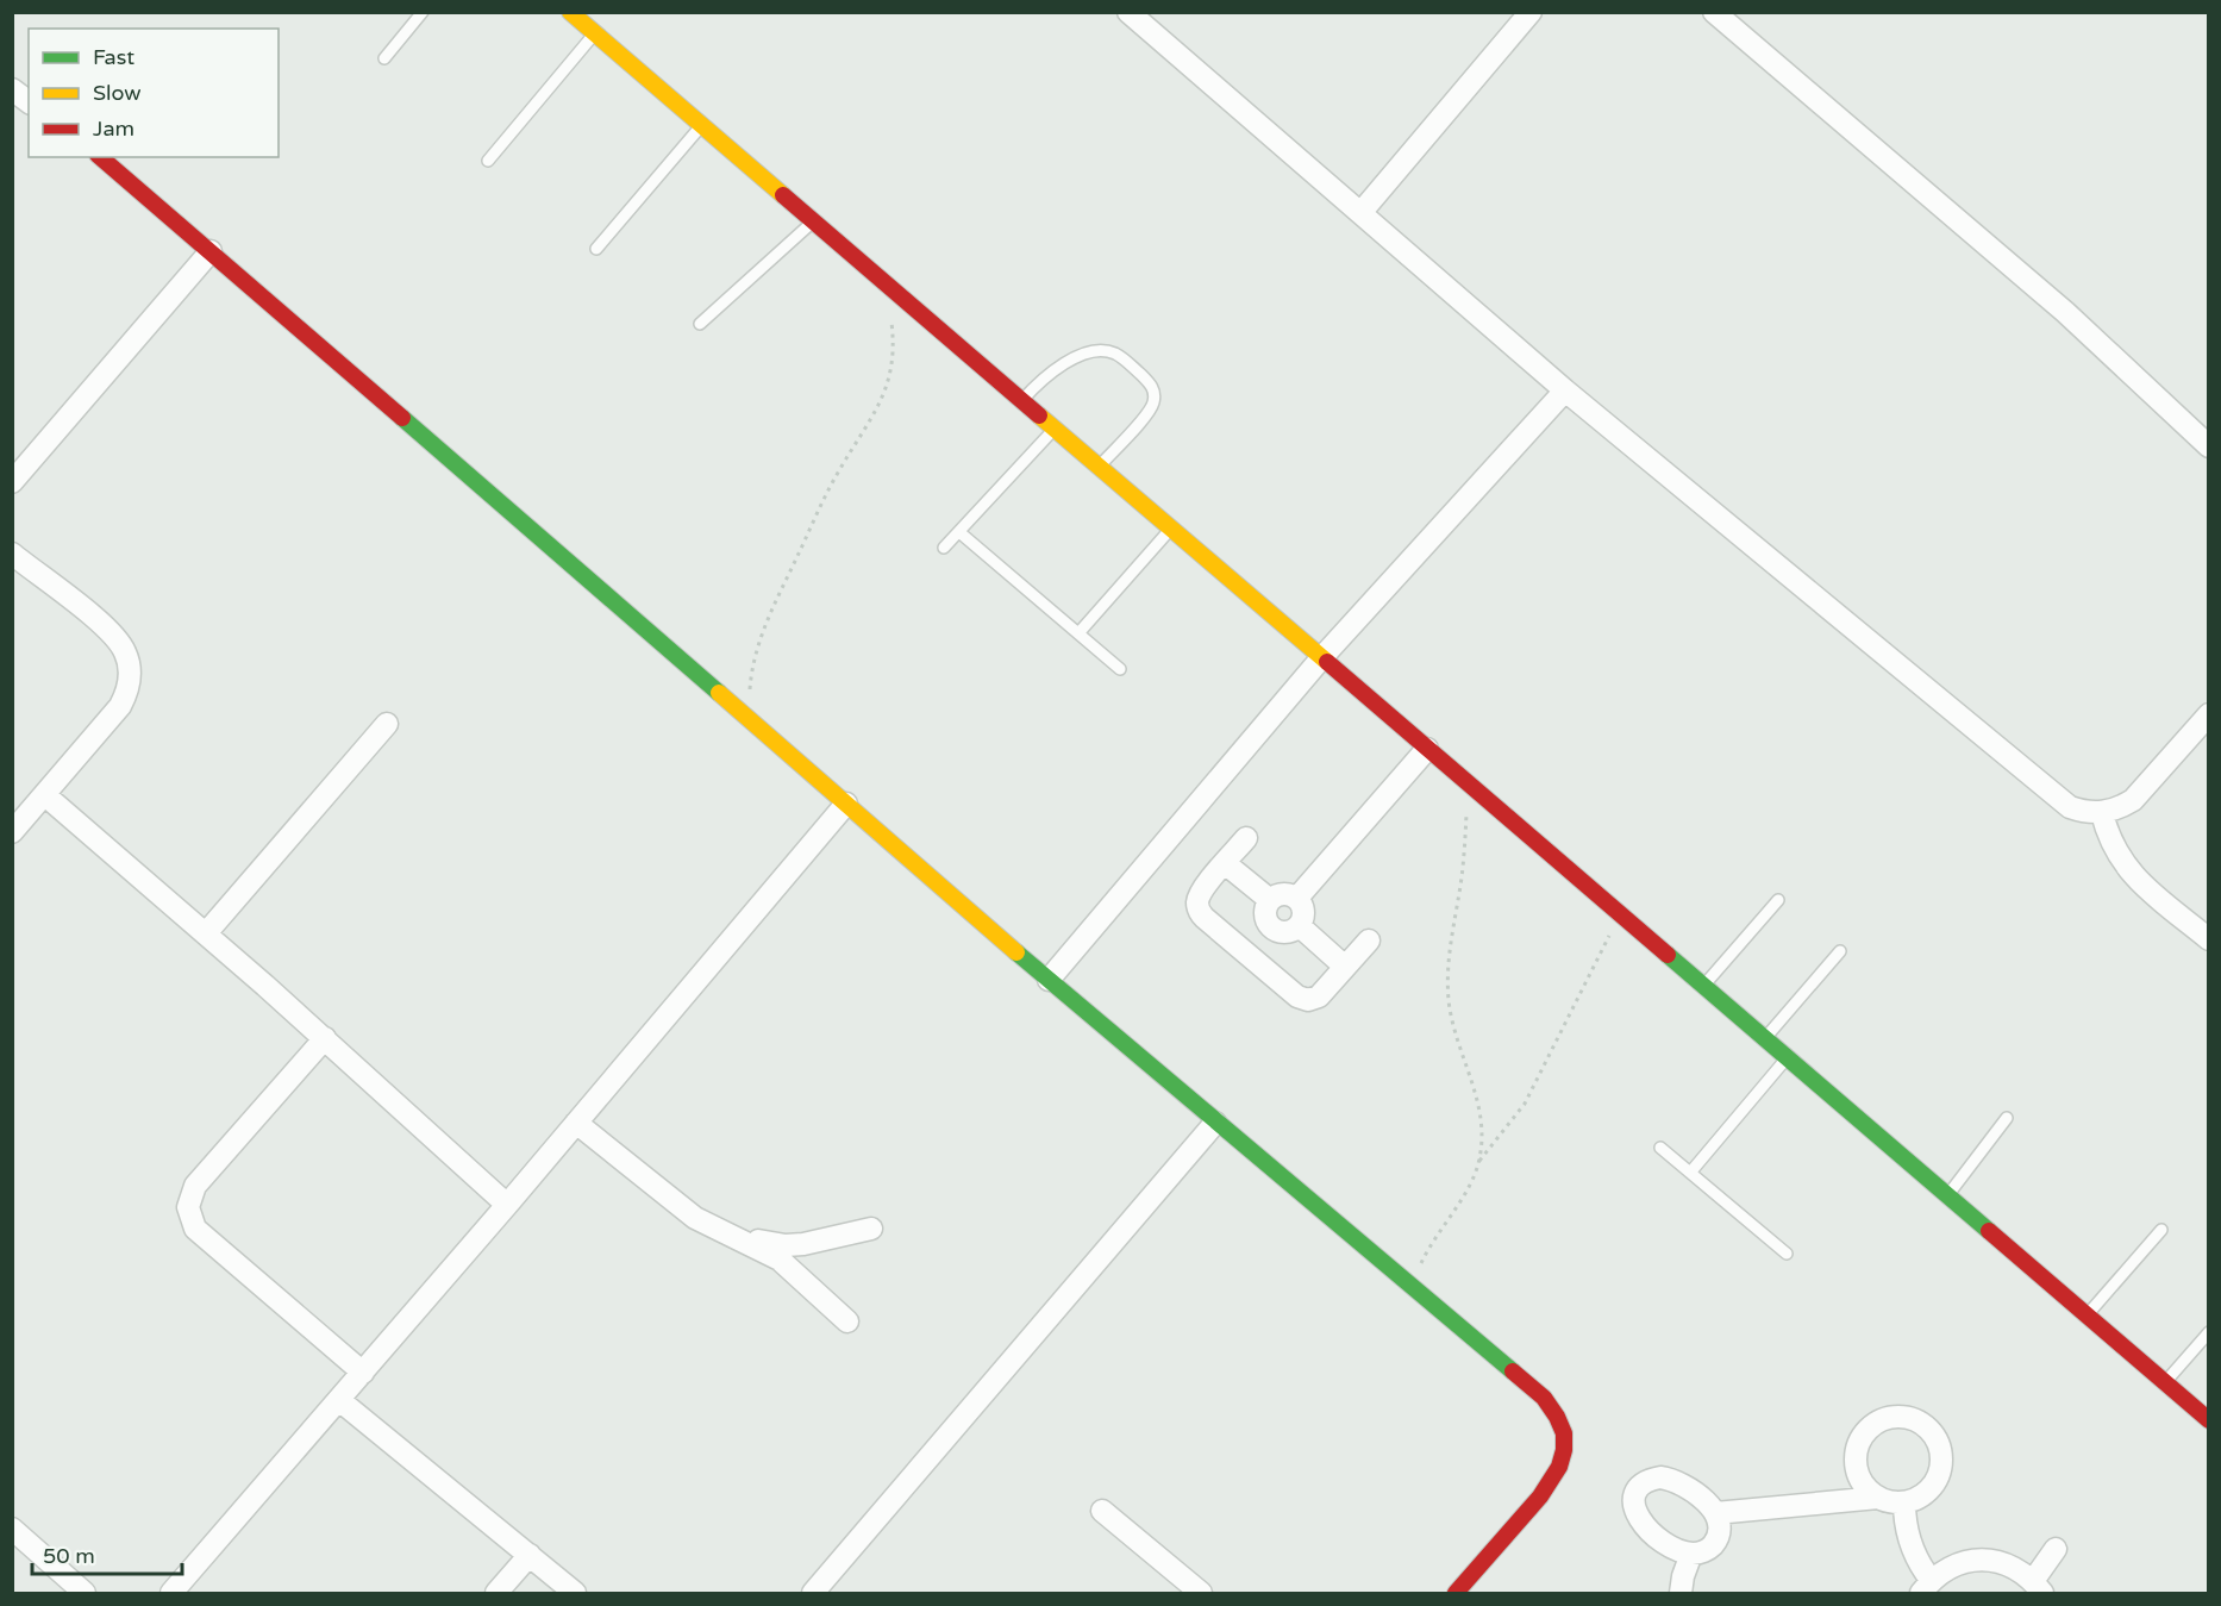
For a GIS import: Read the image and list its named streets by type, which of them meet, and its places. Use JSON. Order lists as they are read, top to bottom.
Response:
{
  "legend": ["Fast", "Slow", "Jam"],
  "scale_bar": "50 m"
}
